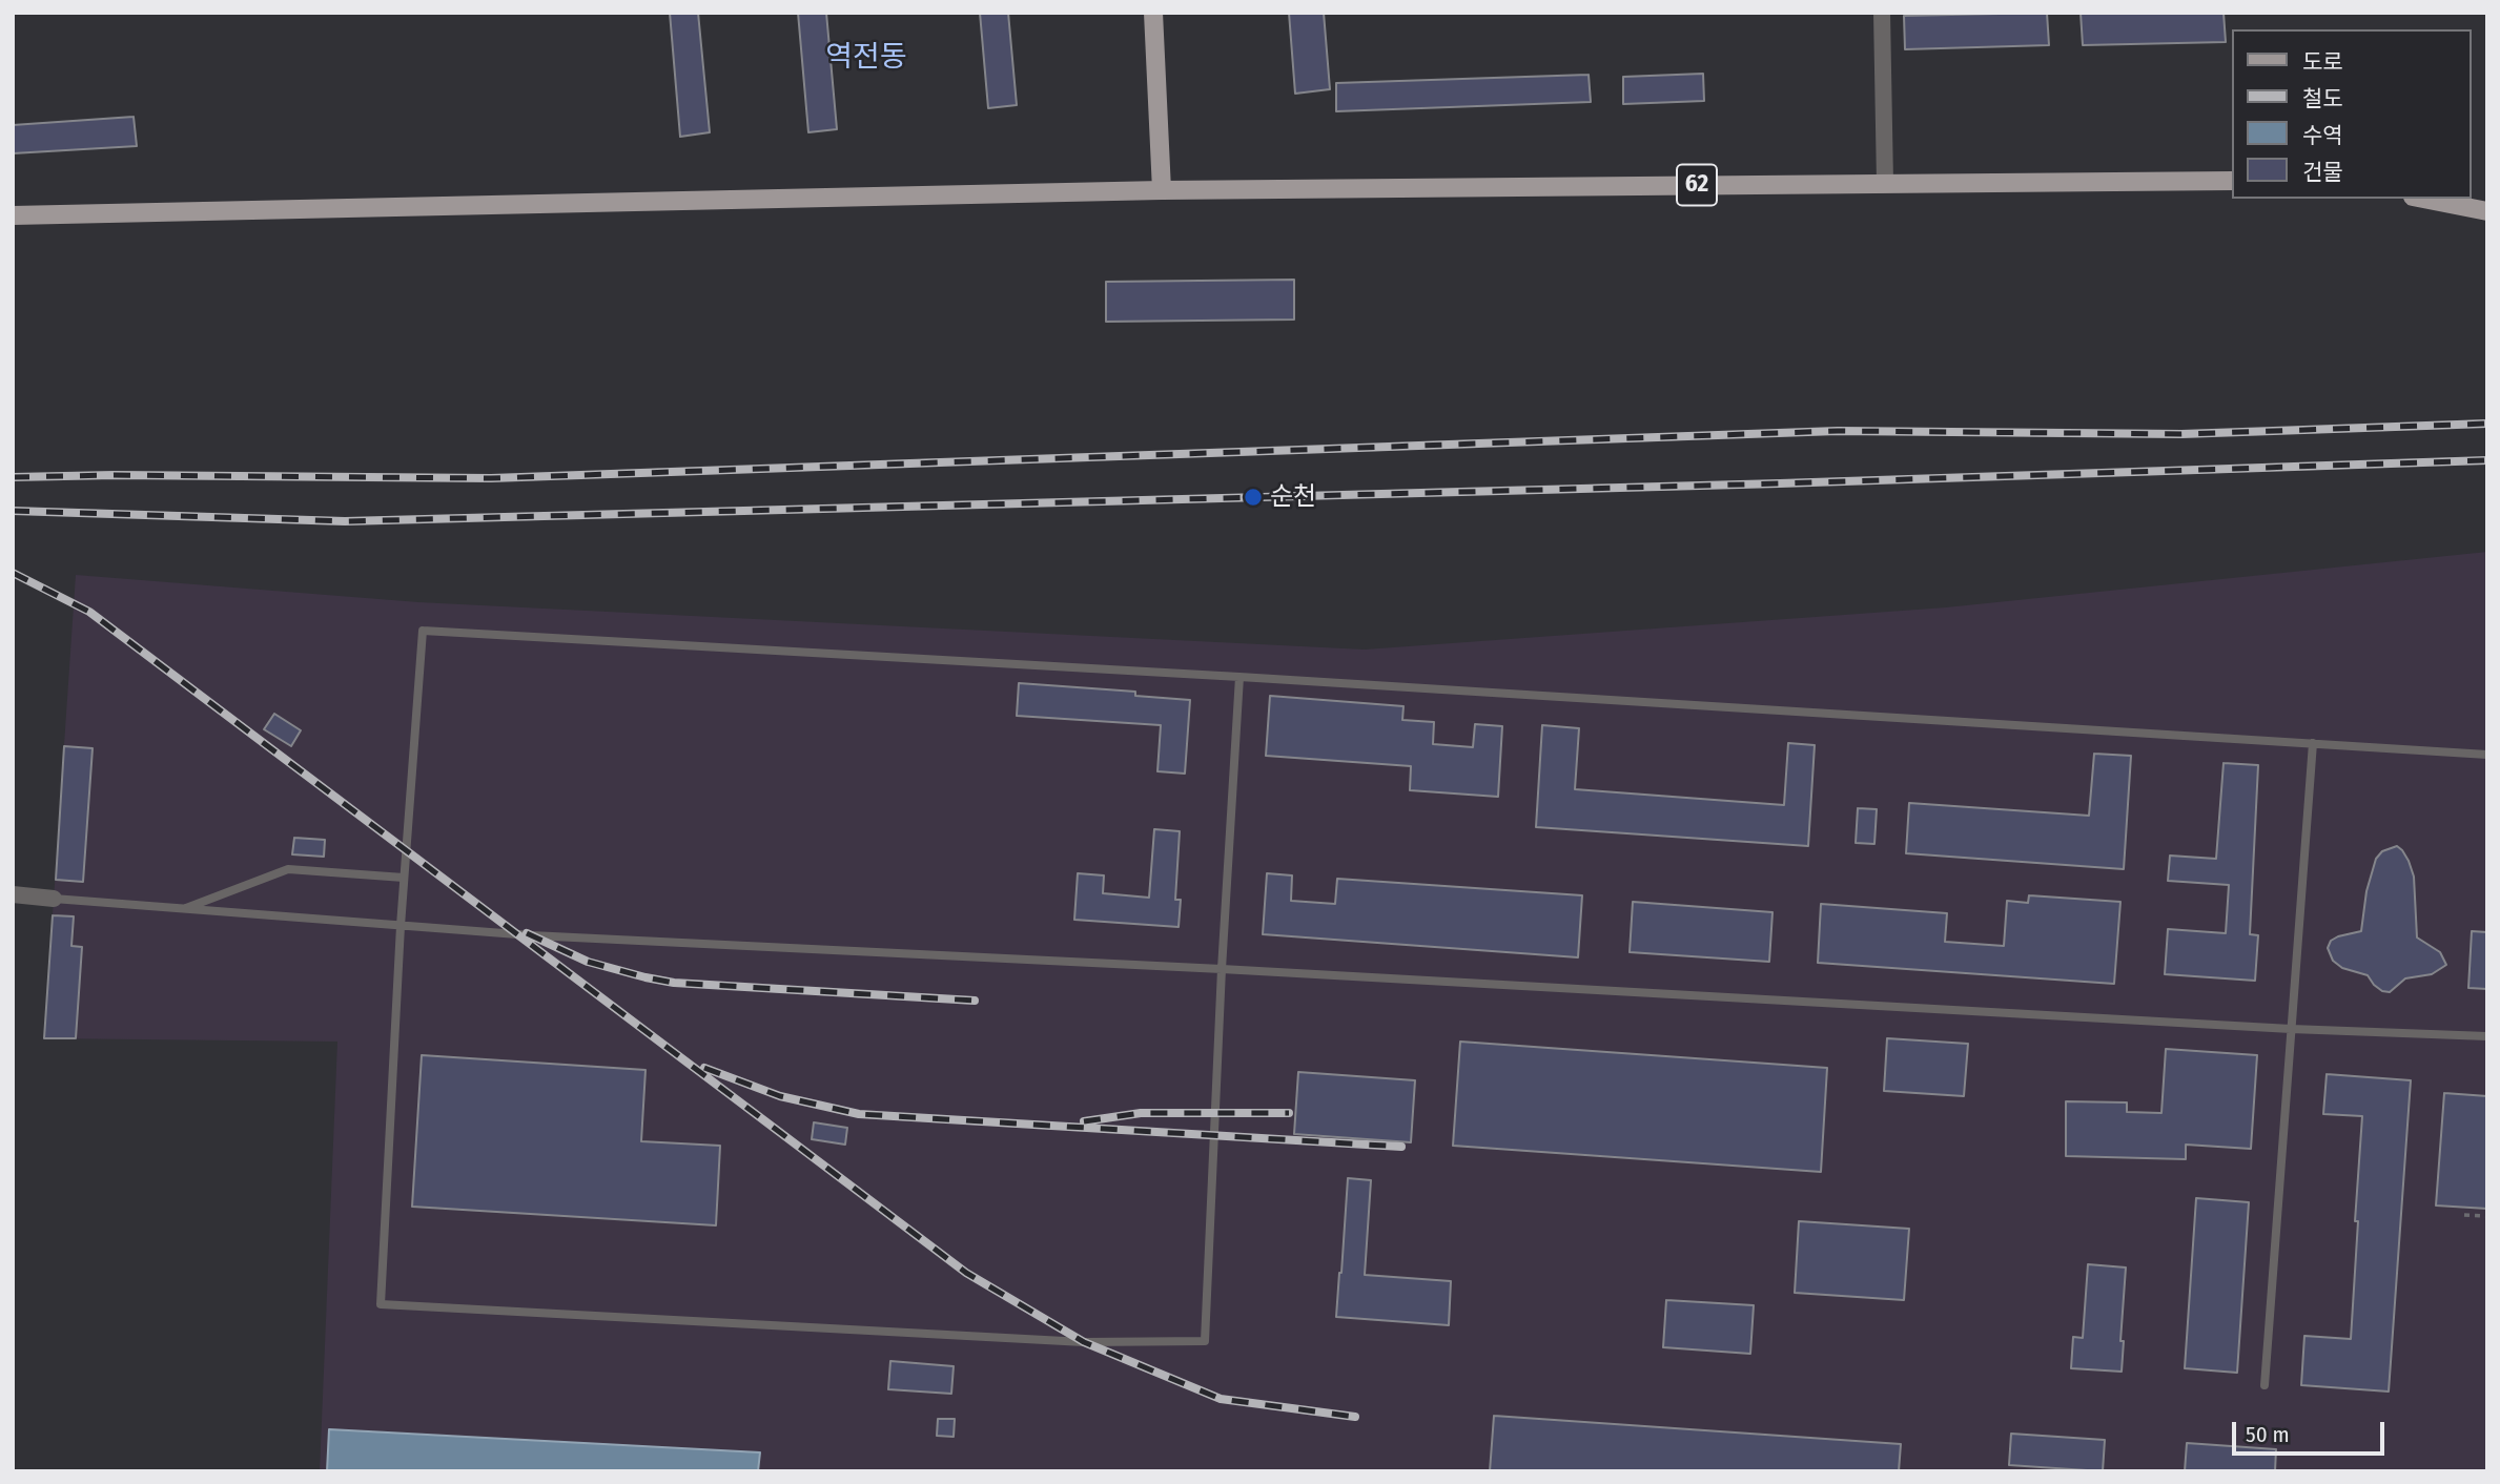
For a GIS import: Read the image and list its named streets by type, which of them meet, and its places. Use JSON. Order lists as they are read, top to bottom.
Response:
{
  "streets": {
    "main road": ["62"]
  },
  "districts": ["역전동"],
  "places": ["순천"],
  "legend": [
    "도로",
    "철도",
    "수역",
    "건물"
  ],
  "scale_bar": "50 m"
}
